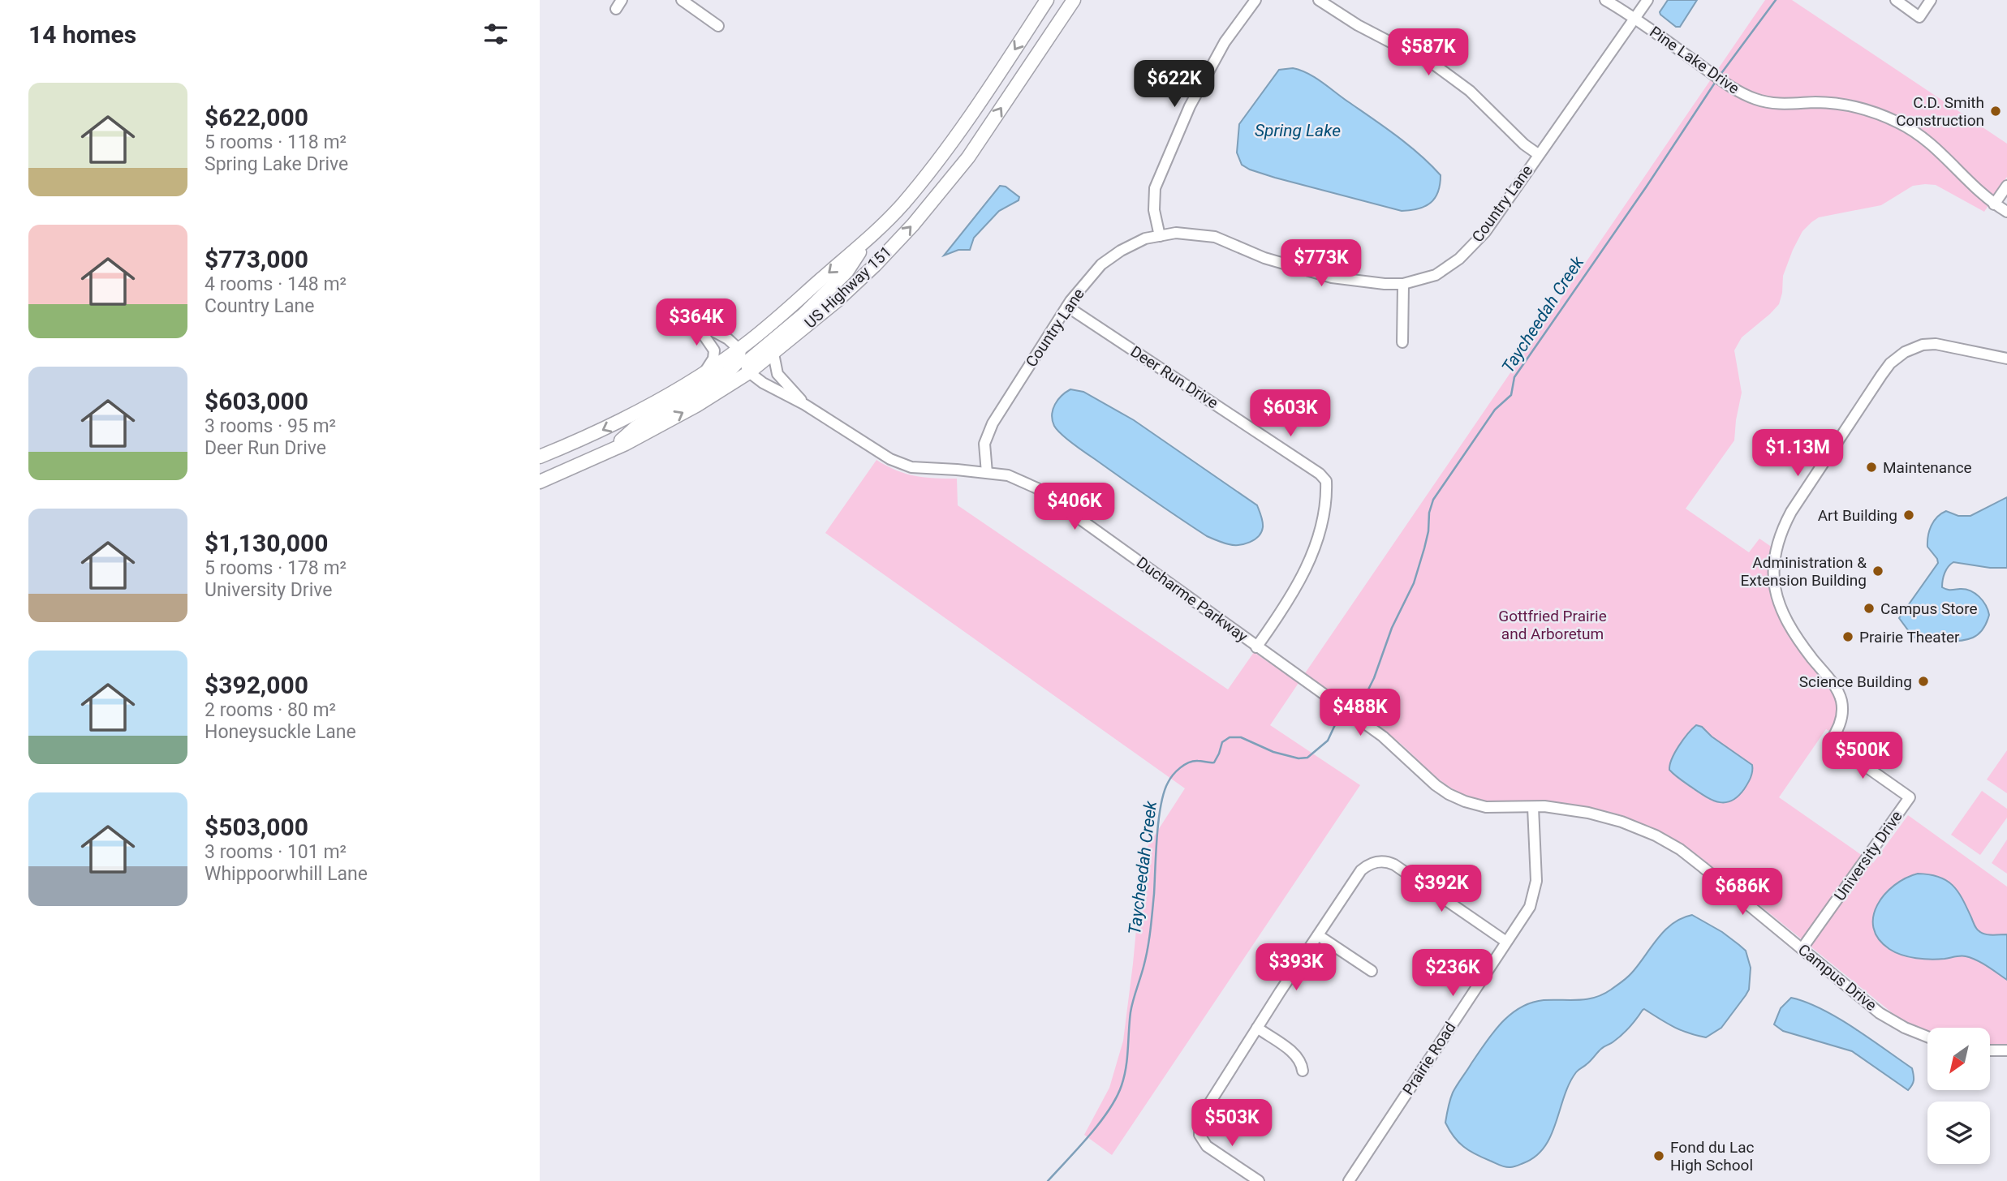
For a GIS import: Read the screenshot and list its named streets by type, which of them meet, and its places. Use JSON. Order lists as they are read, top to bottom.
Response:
{
  "streets": {
    "main road": ["US Highway 151"],
    "street": [
      "Pine Lake Drive",
      "Country Lane",
      "Deer Run Drive",
      "Ducharme Parkway",
      "University Drive",
      "Campus Drive",
      "Prairie Road"
    ]
  },
  "crossings": [
    ["Pine Lake Drive", "Country Lane"],
    ["Country Lane", "Deer Run Drive"],
    ["Country Lane", "Ducharme Parkway"],
    ["US Highway 151", "Ducharme Parkway"],
    ["Deer Run Drive", "Ducharme Parkway"],
    ["Ducharme Parkway", "Campus Drive"],
    ["Ducharme Parkway", "Prairie Road"],
    ["University Drive", "Campus Drive"],
    ["Campus Drive", "Prairie Road"]
  ],
  "water": ["Spring Lake", "Taycheedah Creek"],
  "parks": ["Gottfried Prairie and Arboretum"],
  "places": [
    "C.D. Smith Construction",
    "Maintenance",
    "Art Building",
    "Administration & Extension Building",
    "Campus Store",
    "Prairie Theater",
    "Science Building",
    "Fond du Lac High School"
  ],
  "north": "bottom left",
  "page": {
    "heading": "14 homes",
    "price": [
      "$587K",
      "$622K",
      "$773K",
      "$364K",
      "$603K",
      "$1.13M",
      "$406K",
      "$488K",
      "$500K",
      "$392K",
      "$686K",
      "$393K",
      "$236K",
      "$503K"
    ],
    "list": [
      {
        "name": "$622,000",
        "note": "5 rooms · 118 m² · Spring Lake Drive"
      },
      {
        "name": "$773,000",
        "note": "4 rooms · 148 m² · Country Lane"
      },
      {
        "name": "$603,000",
        "note": "3 rooms · 95 m² · Deer Run Drive"
      },
      {
        "name": "$1,130,000",
        "note": "5 rooms · 178 m² · University Drive"
      },
      {
        "name": "$392,000",
        "note": "2 rooms · 80 m² · Honeysuckle Lane"
      },
      {
        "name": "$503,000",
        "note": "3 rooms · 101 m² · Whippoorwhill Lane"
      }
    ]
  }
}
